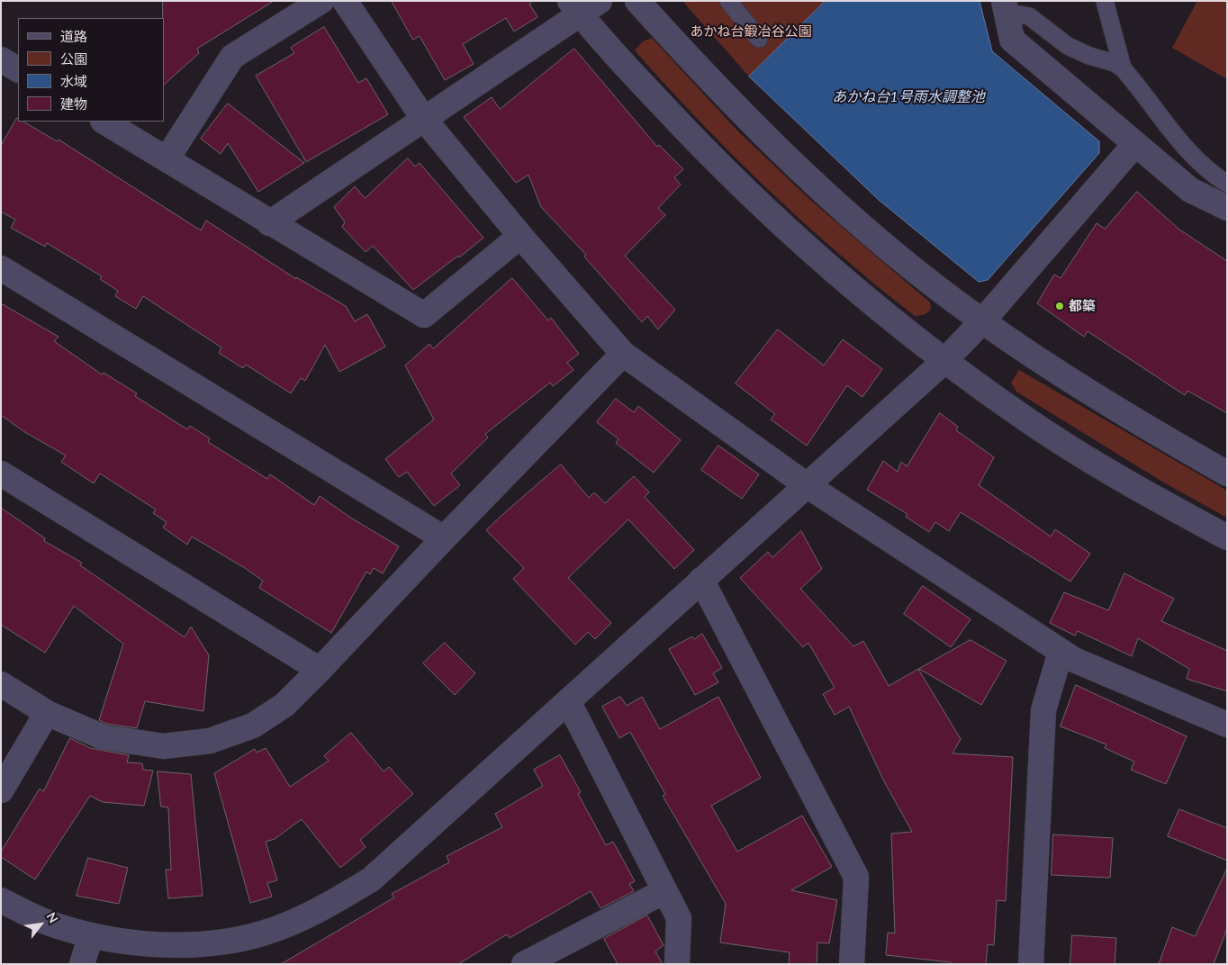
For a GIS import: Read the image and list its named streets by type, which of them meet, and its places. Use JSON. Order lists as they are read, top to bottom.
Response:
{
  "water": ["あかね台1号雨水調整池"],
  "parks": ["あかね台鍛冶谷公園"],
  "places": ["都築"],
  "legend": [
    "道路",
    "公園",
    "水域",
    "建物"
  ],
  "north": "top right"
}
